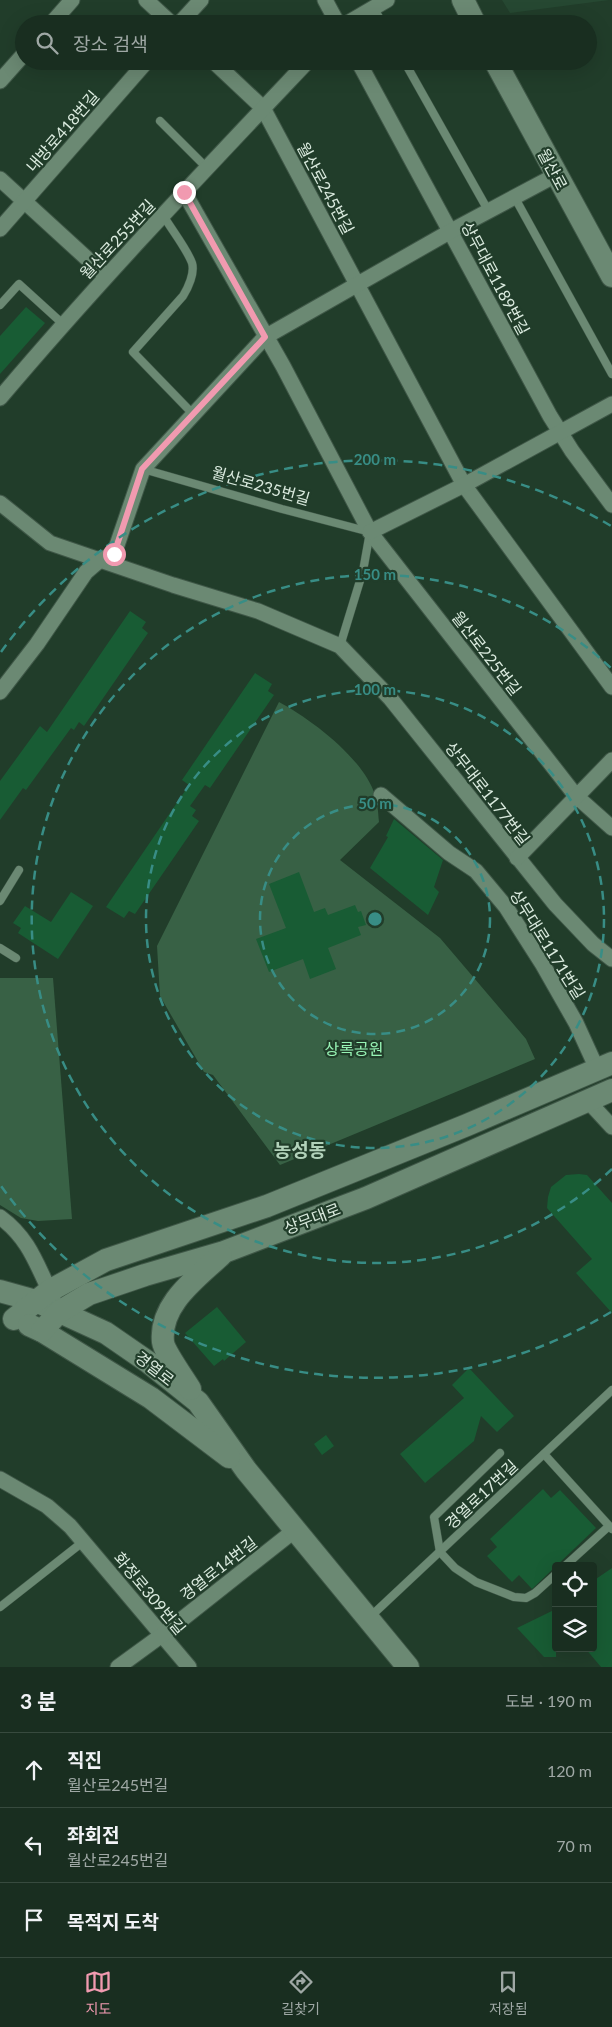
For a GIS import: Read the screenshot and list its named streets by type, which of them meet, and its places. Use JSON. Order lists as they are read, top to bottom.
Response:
{
  "streets": {
    "street": [
      "내방로418번길",
      "월산로",
      "월산로245번길",
      "월산로255번길",
      "상무대로1189번길",
      "월산로225번길",
      "상무대로1177번길",
      "상무대로1171번길",
      "상무대로",
      "경열로",
      "경열로14번길",
      "화정로309번길"
    ],
    "lane": ["월산로235번길", "경열로17번길"]
  },
  "crossings": [
    ["월산로245번길", "월산로255번길"],
    ["월산로235번길", "월산로225번길"],
    ["상무대로1171번길", "상무대로"],
    ["상무대로", "경열로"],
    ["경열로", "경열로17번길"],
    ["경열로", "경열로14번길"],
    ["경열로14번길", "화정로309번길"]
  ],
  "districts": ["농성동"],
  "parks": ["상록공원"],
  "page": {
    "search": "장소 검색",
    "heading": ["3 분", "도보 · 190 m"],
    "list": [
      ["직진", "월산로245번길", "120 m"],
      ["좌회전", "월산로245번길", "70 m"],
      "목적지 도착"
    ],
    "nav": ["지도", "길찾기", "저장됨"]
  },
  "rings": [
    "200 m",
    "150 m",
    "100 m",
    "50 m"
  ]
}
